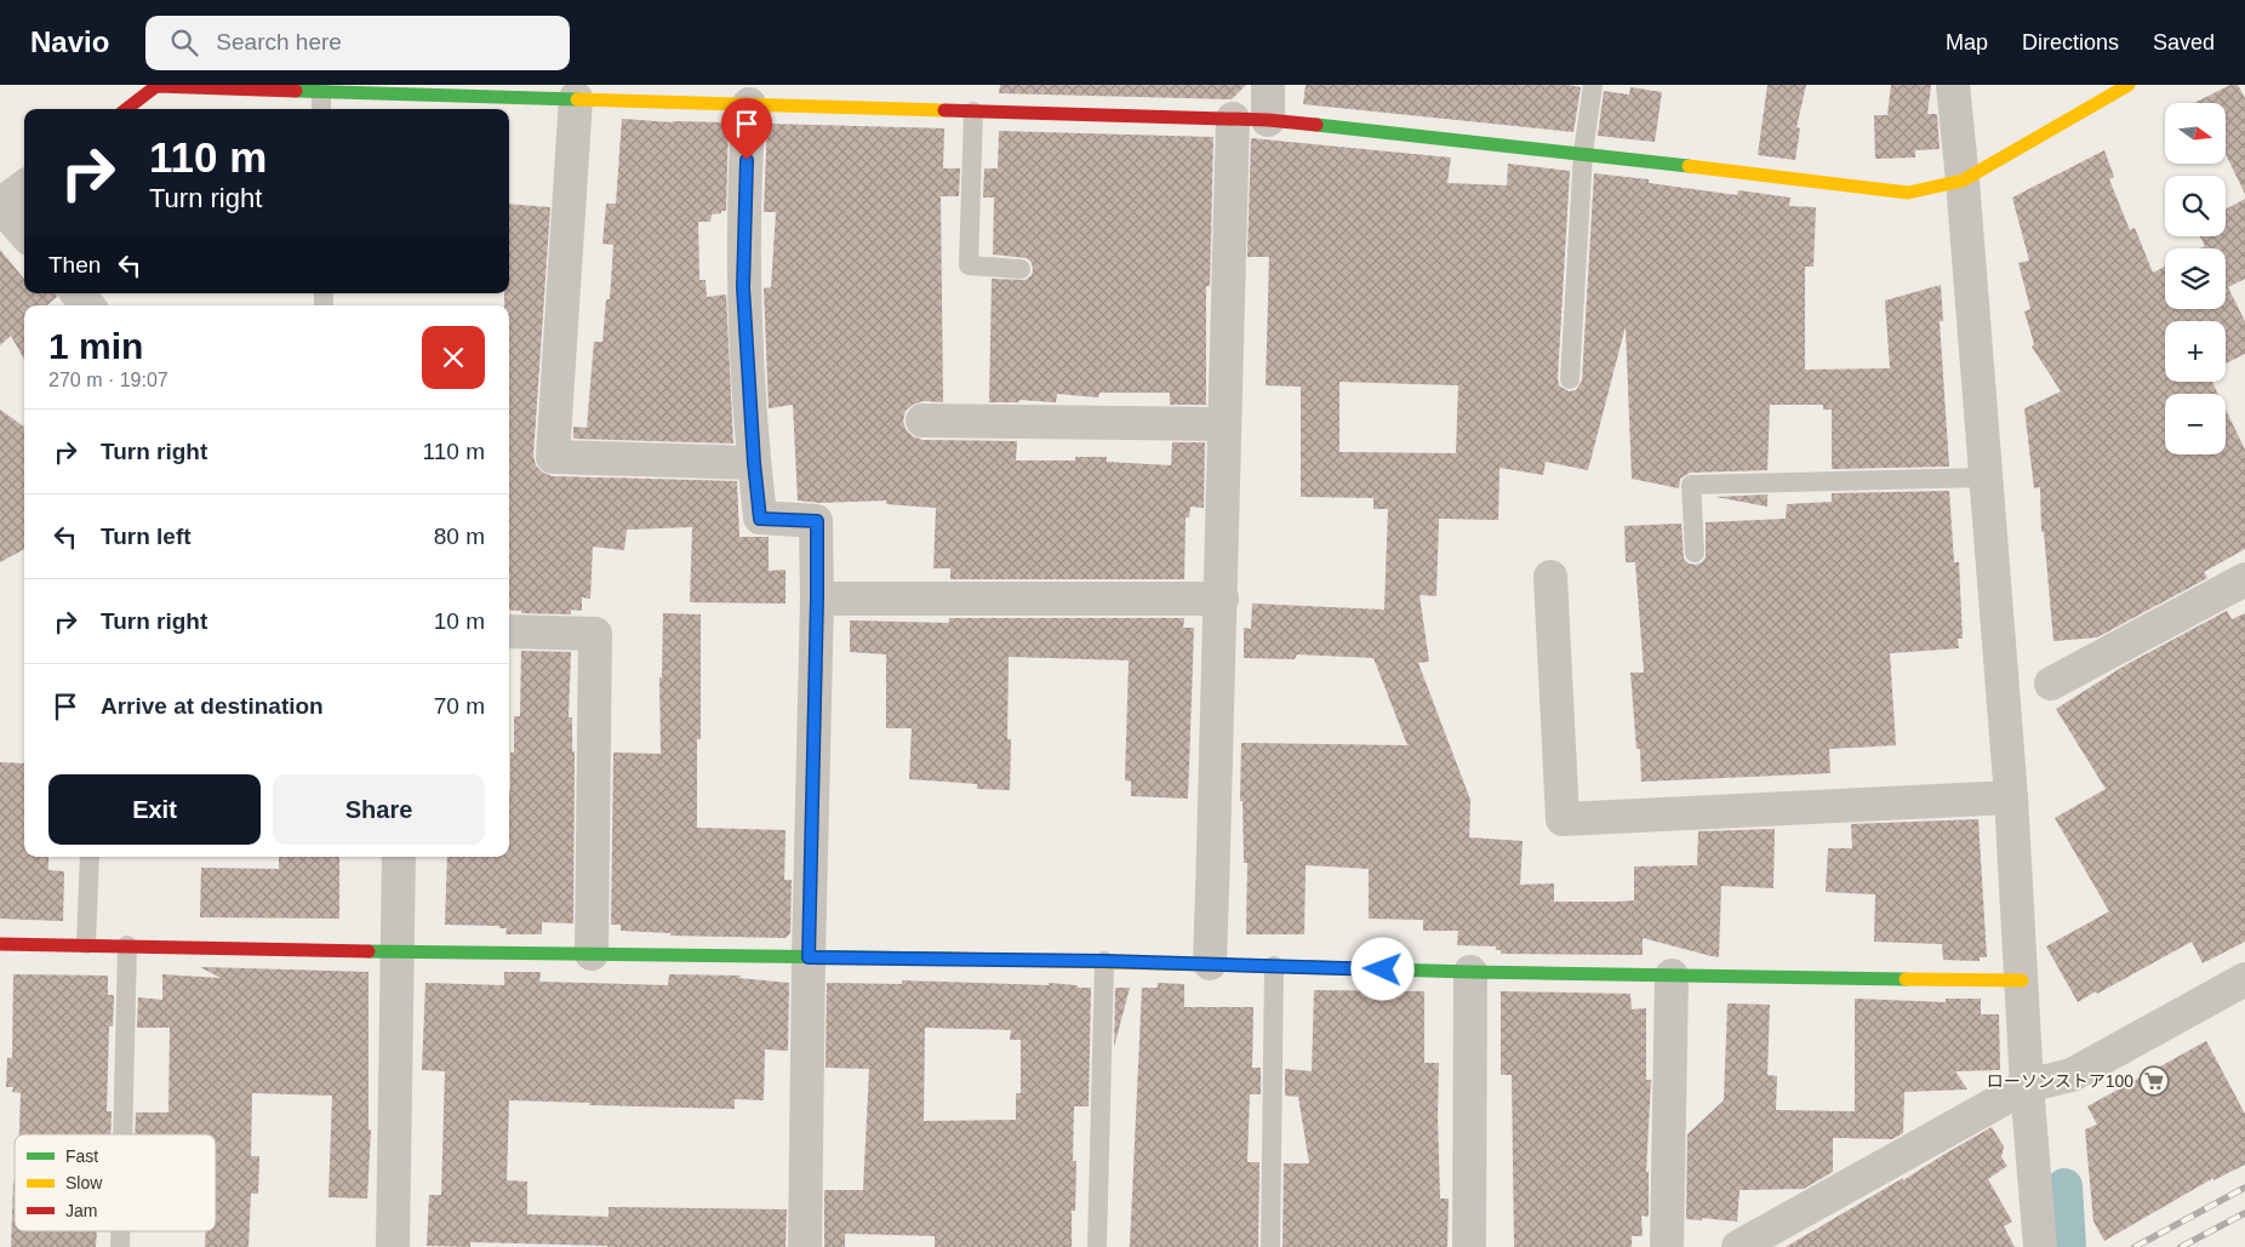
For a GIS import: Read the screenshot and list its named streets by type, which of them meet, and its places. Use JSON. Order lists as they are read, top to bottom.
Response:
{
  "places": {
    "supermarket": ["ローソンストア100"]
  },
  "legend": ["Fast", "Slow", "Jam"],
  "north": "right",
  "page": {
    "header": "Navio",
    "search": "Search here",
    "nav": ["Map", "Directions", "Saved"],
    "map_buttons": ["+", "−"],
    "turn": ["110 m", "Turn right"],
    "then": "Then",
    "heading": ["1 min", "270 m · 19:07"],
    "list": [
      {
        "name": "Turn right",
        "value": "110 m"
      },
      {
        "name": "Turn left",
        "value": "80 m"
      },
      {
        "name": "Turn right",
        "value": "10 m"
      },
      {
        "name": "Arrive at destination",
        "value": "70 m"
      }
    ],
    "buttons": ["Exit", "Share"]
  }
}
